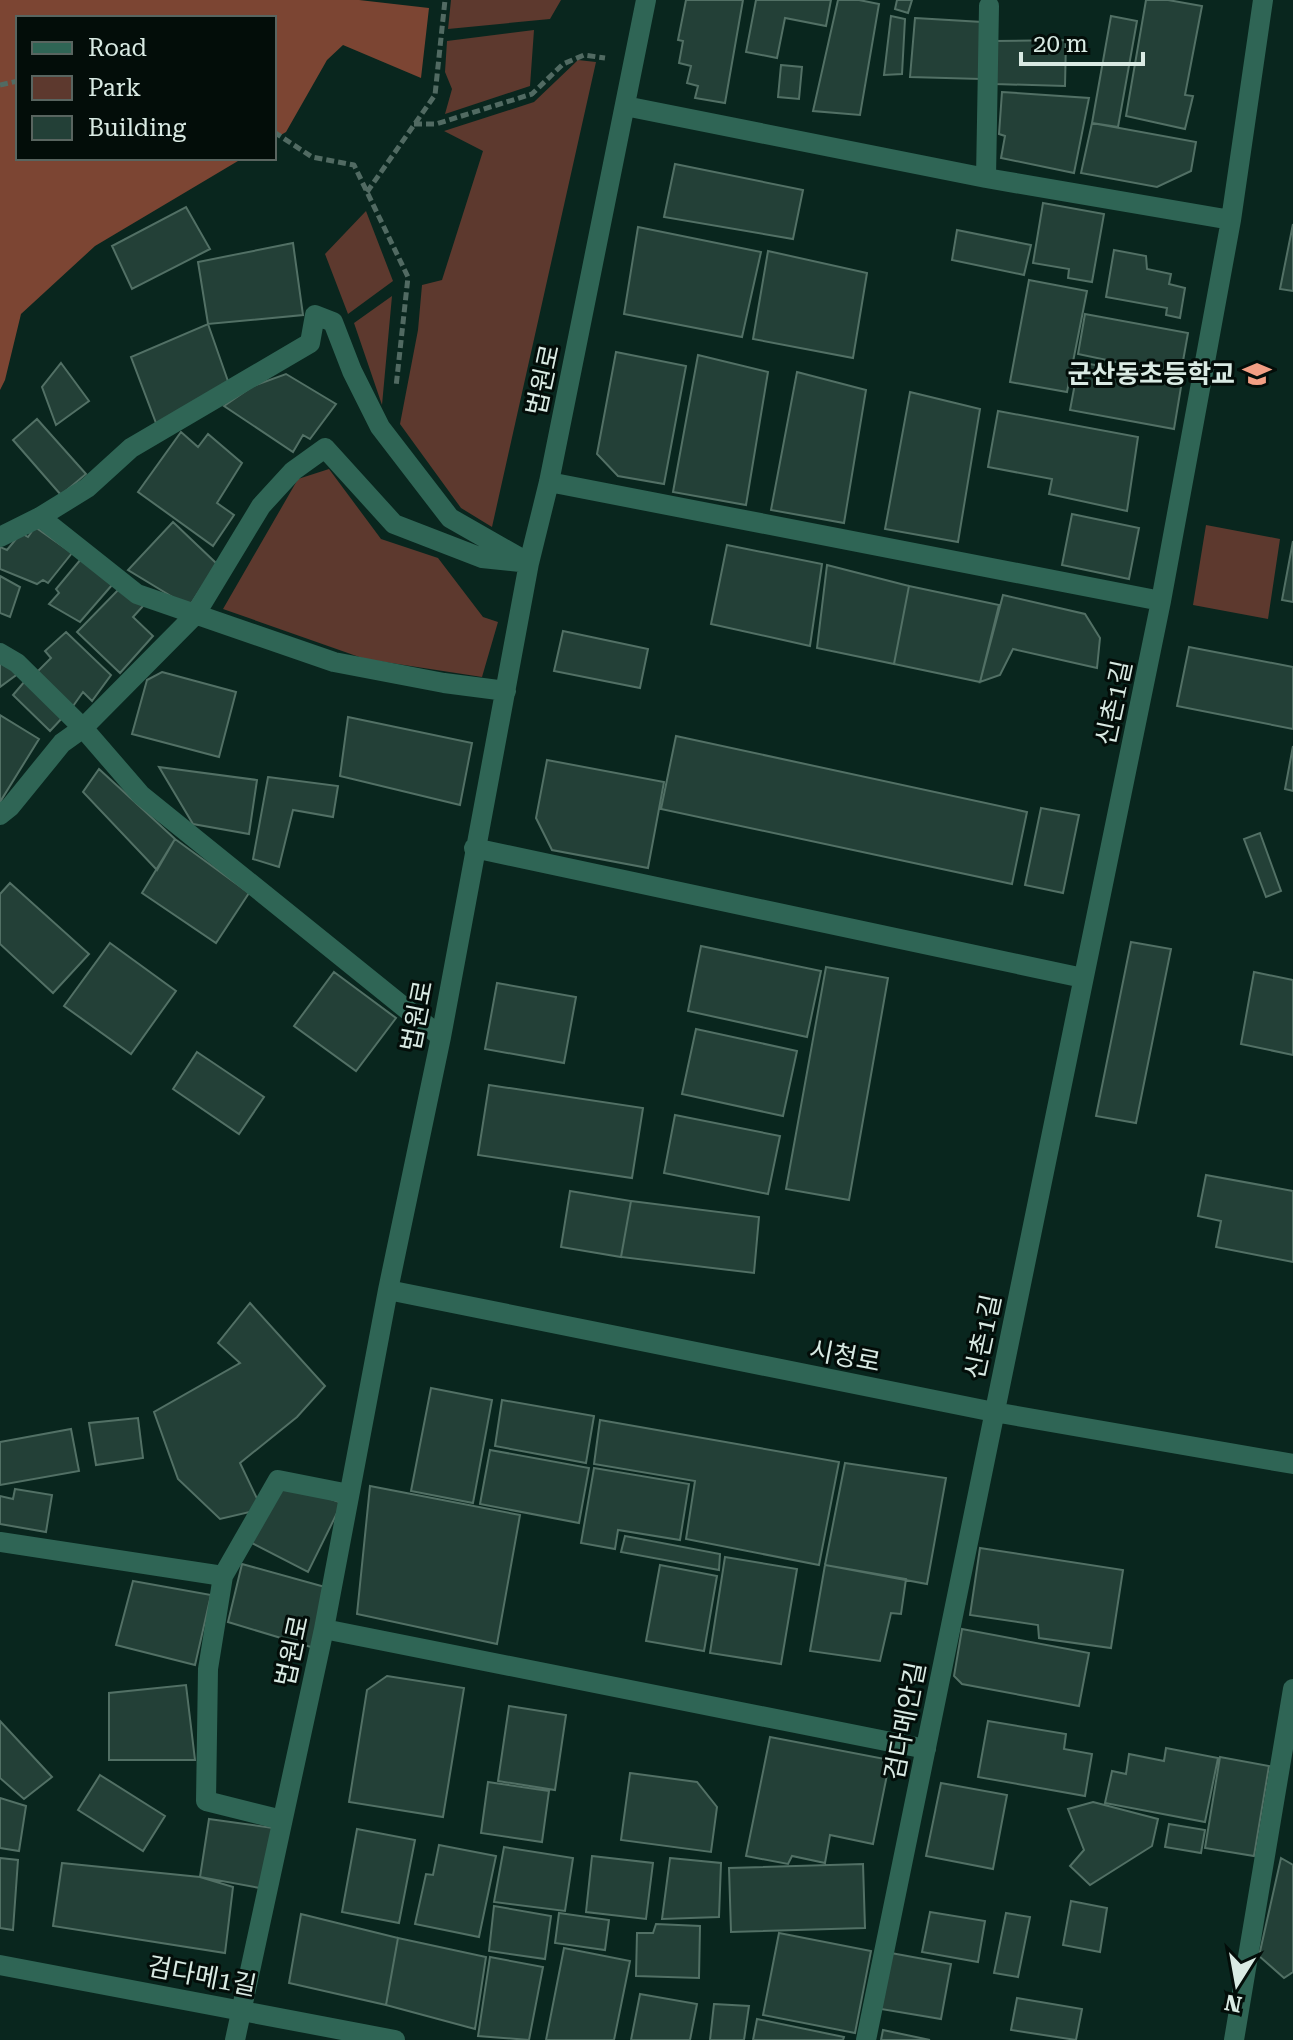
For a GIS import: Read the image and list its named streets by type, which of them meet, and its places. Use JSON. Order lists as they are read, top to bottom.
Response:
{
  "streets": {
    "street": [
      "법원로",
      "신촌1길",
      "시청로",
      "검다메안길",
      "검다메1길"
    ]
  },
  "crossings": [
    ["법원로", "시청로"],
    ["법원로", "검다메1길"],
    ["신촌1길", "시청로"],
    ["신촌1길", "검다메안길"],
    ["시청로", "검다메안길"]
  ],
  "places": {
    "school or university": ["군산동초등학교"]
  },
  "legend": ["Road", "Park", "Building"],
  "scale_bar": "20 m",
  "north": "bottom"
}
